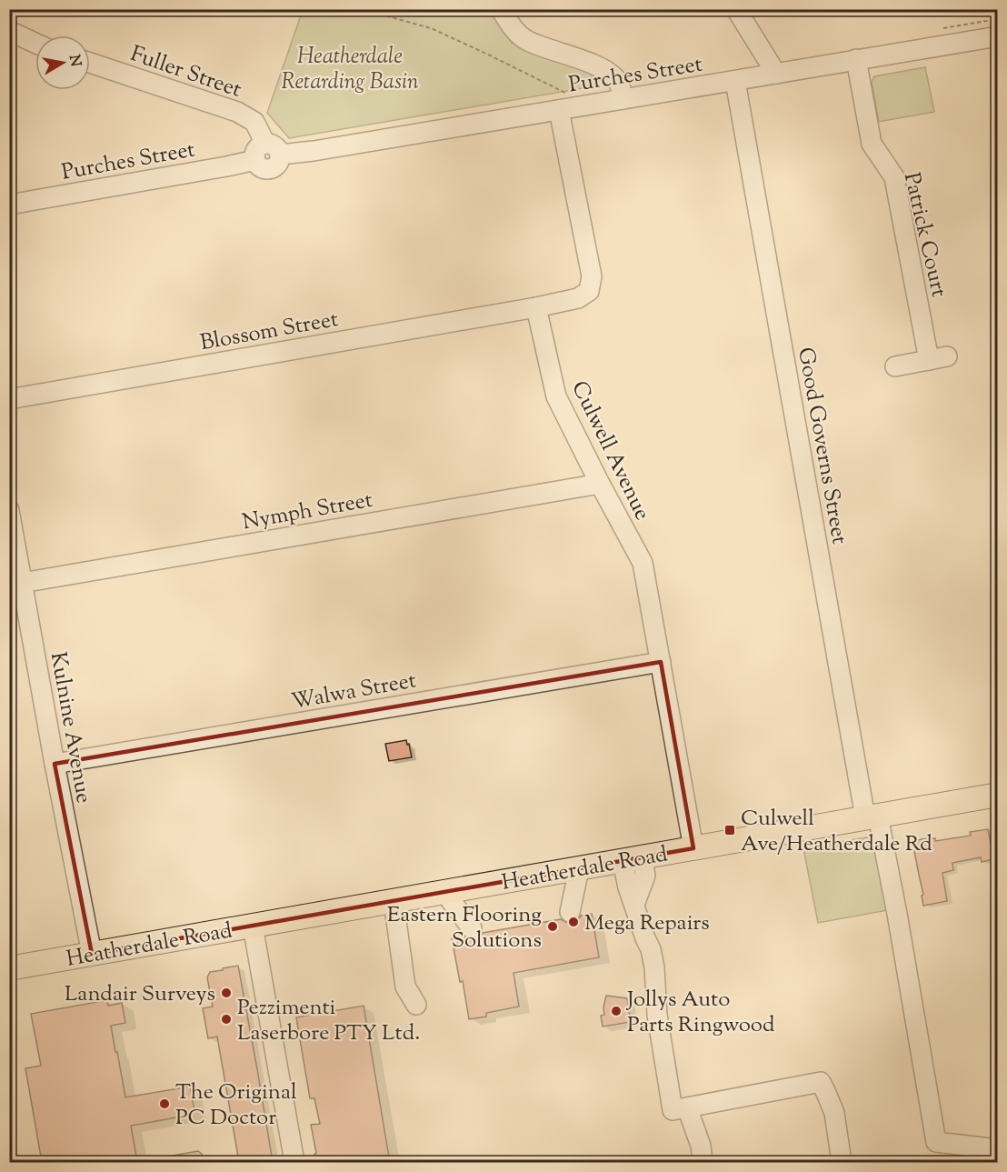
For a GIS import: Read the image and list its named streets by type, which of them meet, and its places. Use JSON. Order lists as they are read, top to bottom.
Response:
{
  "streets": {
    "main road": ["Heatherdale Road"],
    "street": [
      "Fuller Street",
      "Purches Street",
      "Patrick Court",
      "Blossom Street",
      "Good Governs Street",
      "Culwell Avenue",
      "Nymph Street",
      "Walwa Street",
      "Kulnine Avenue"
    ]
  },
  "crossings": [
    ["Fuller Street", "Purches Street"],
    ["Purches Street", "Patrick Court"],
    ["Purches Street", "Good Governs Street"],
    ["Blossom Street", "Culwell Avenue"],
    ["Good Governs Street", "Heatherdale Road"],
    ["Culwell Avenue", "Nymph Street"],
    ["Culwell Avenue", "Walwa Street"],
    ["Culwell Avenue", "Heatherdale Road"],
    ["Nymph Street", "Kulnine Avenue"],
    ["Walwa Street", "Kulnine Avenue"],
    ["Kulnine Avenue", "Heatherdale Road"]
  ],
  "parks": ["Heatherdale Retarding Basin"],
  "places": {
    "transit": ["Culwell Ave/Heatherdale Rd"],
    "other": [
      "Mega Repairs",
      "Eastern Flooring Solutions",
      "Landair Surveys",
      "Jollys Auto Parts Ringwood",
      "Pezzimenti Laserbore PTY Ltd.",
      "The Original PC Doctor"
    ]
  },
  "north": "right"
}
